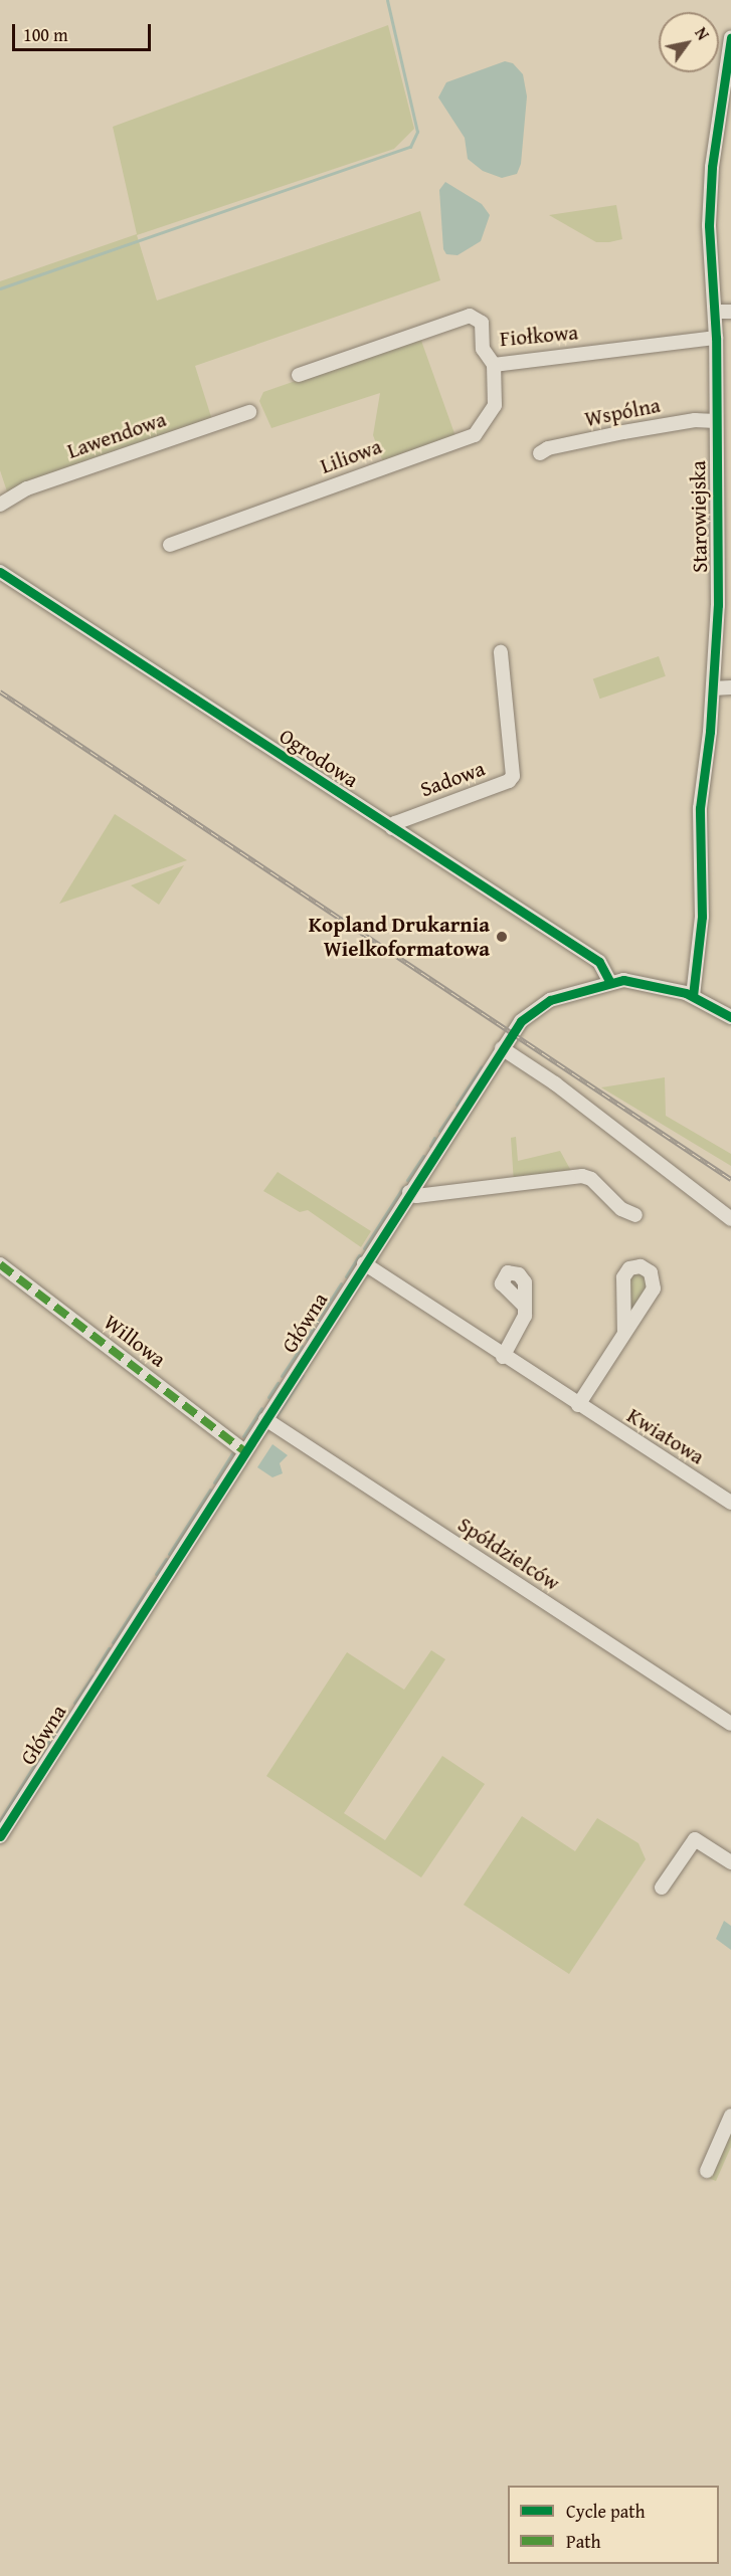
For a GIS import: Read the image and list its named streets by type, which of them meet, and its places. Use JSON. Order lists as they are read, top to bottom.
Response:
{
  "streets": {
    "street": [
      "Fiołkowa",
      "Wspólna",
      "Lawendowa",
      "Liliowa",
      "Starowiejska",
      "Ogrodowa",
      "Sadowa",
      "Główna",
      "Willowa",
      "Kwiatowa",
      "Spółdzielców"
    ]
  },
  "crossings": [
    ["Fiołkowa", "Liliowa"],
    ["Fiołkowa", "Starowiejska"],
    ["Wspólna", "Starowiejska"],
    ["Starowiejska", "Główna"],
    ["Ogrodowa", "Sadowa"],
    ["Ogrodowa", "Główna"],
    ["Główna", "Willowa"],
    ["Główna", "Kwiatowa"],
    ["Główna", "Spółdzielców"]
  ],
  "places": ["Kopland Drukarnia Wielkoformatowa"],
  "legend": ["Cycle path", "Path"],
  "scale_bar": "100 m",
  "north": "top right"
}
